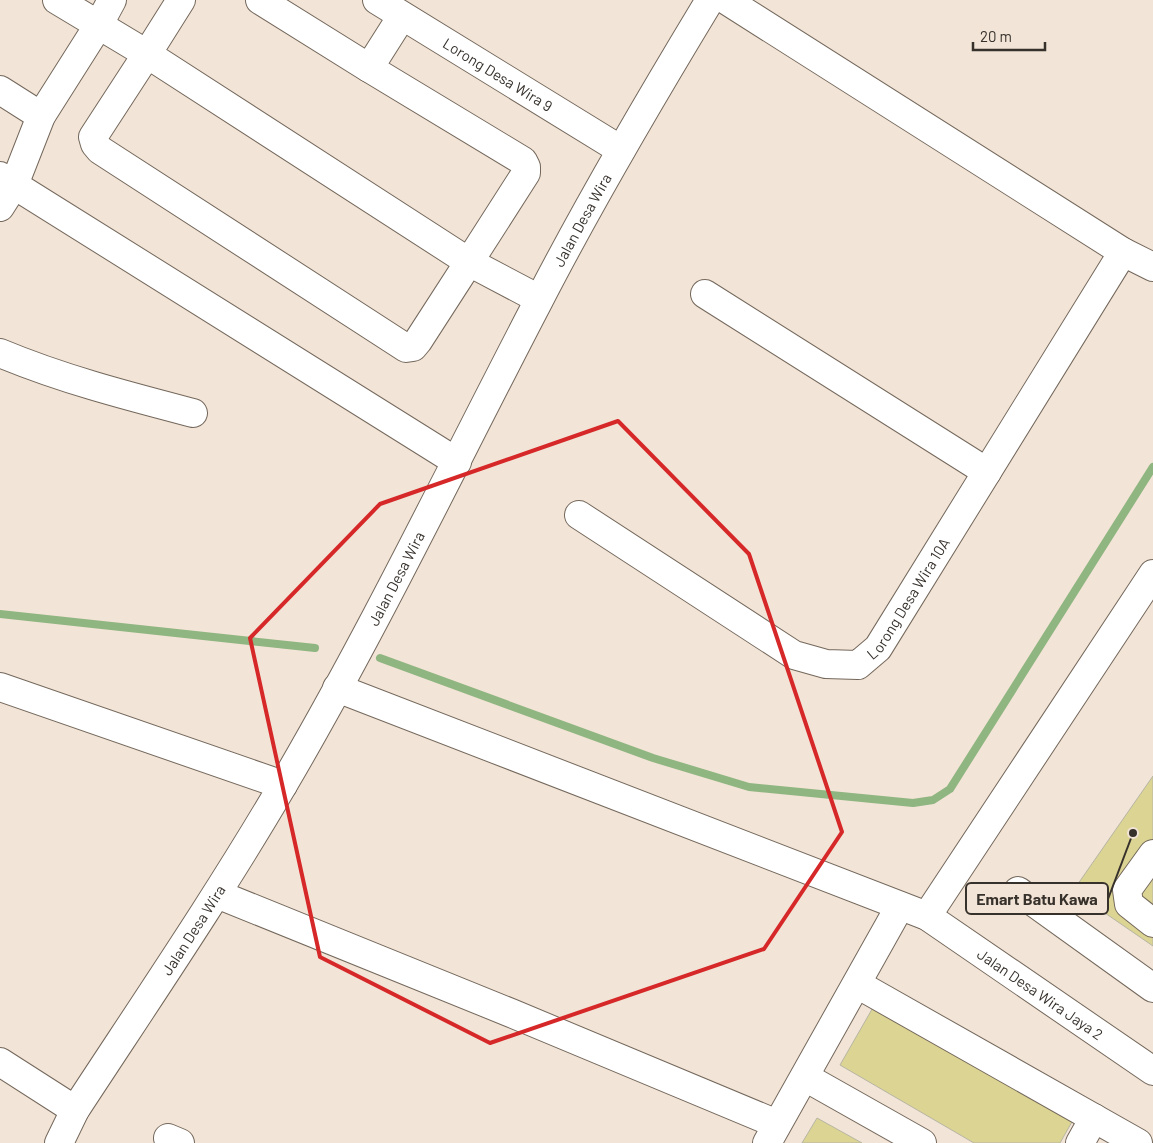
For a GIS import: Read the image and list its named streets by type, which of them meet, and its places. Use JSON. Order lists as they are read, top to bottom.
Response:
{
  "streets": {
    "street": [
      "Lorong Desa Wira 9",
      "Jalan Desa Wira",
      "Lorong Desa Wira 10A",
      "Jalan Desa Wira Jaya 2"
    ]
  },
  "crossings": [
    ["Lorong Desa Wira 9", "Jalan Desa Wira"],
    ["Jalan Desa Wira", "Jalan Desa Wira Jaya 2"]
  ],
  "places": ["Emart Batu Kawa"],
  "scale_bar": "20 m"
}
